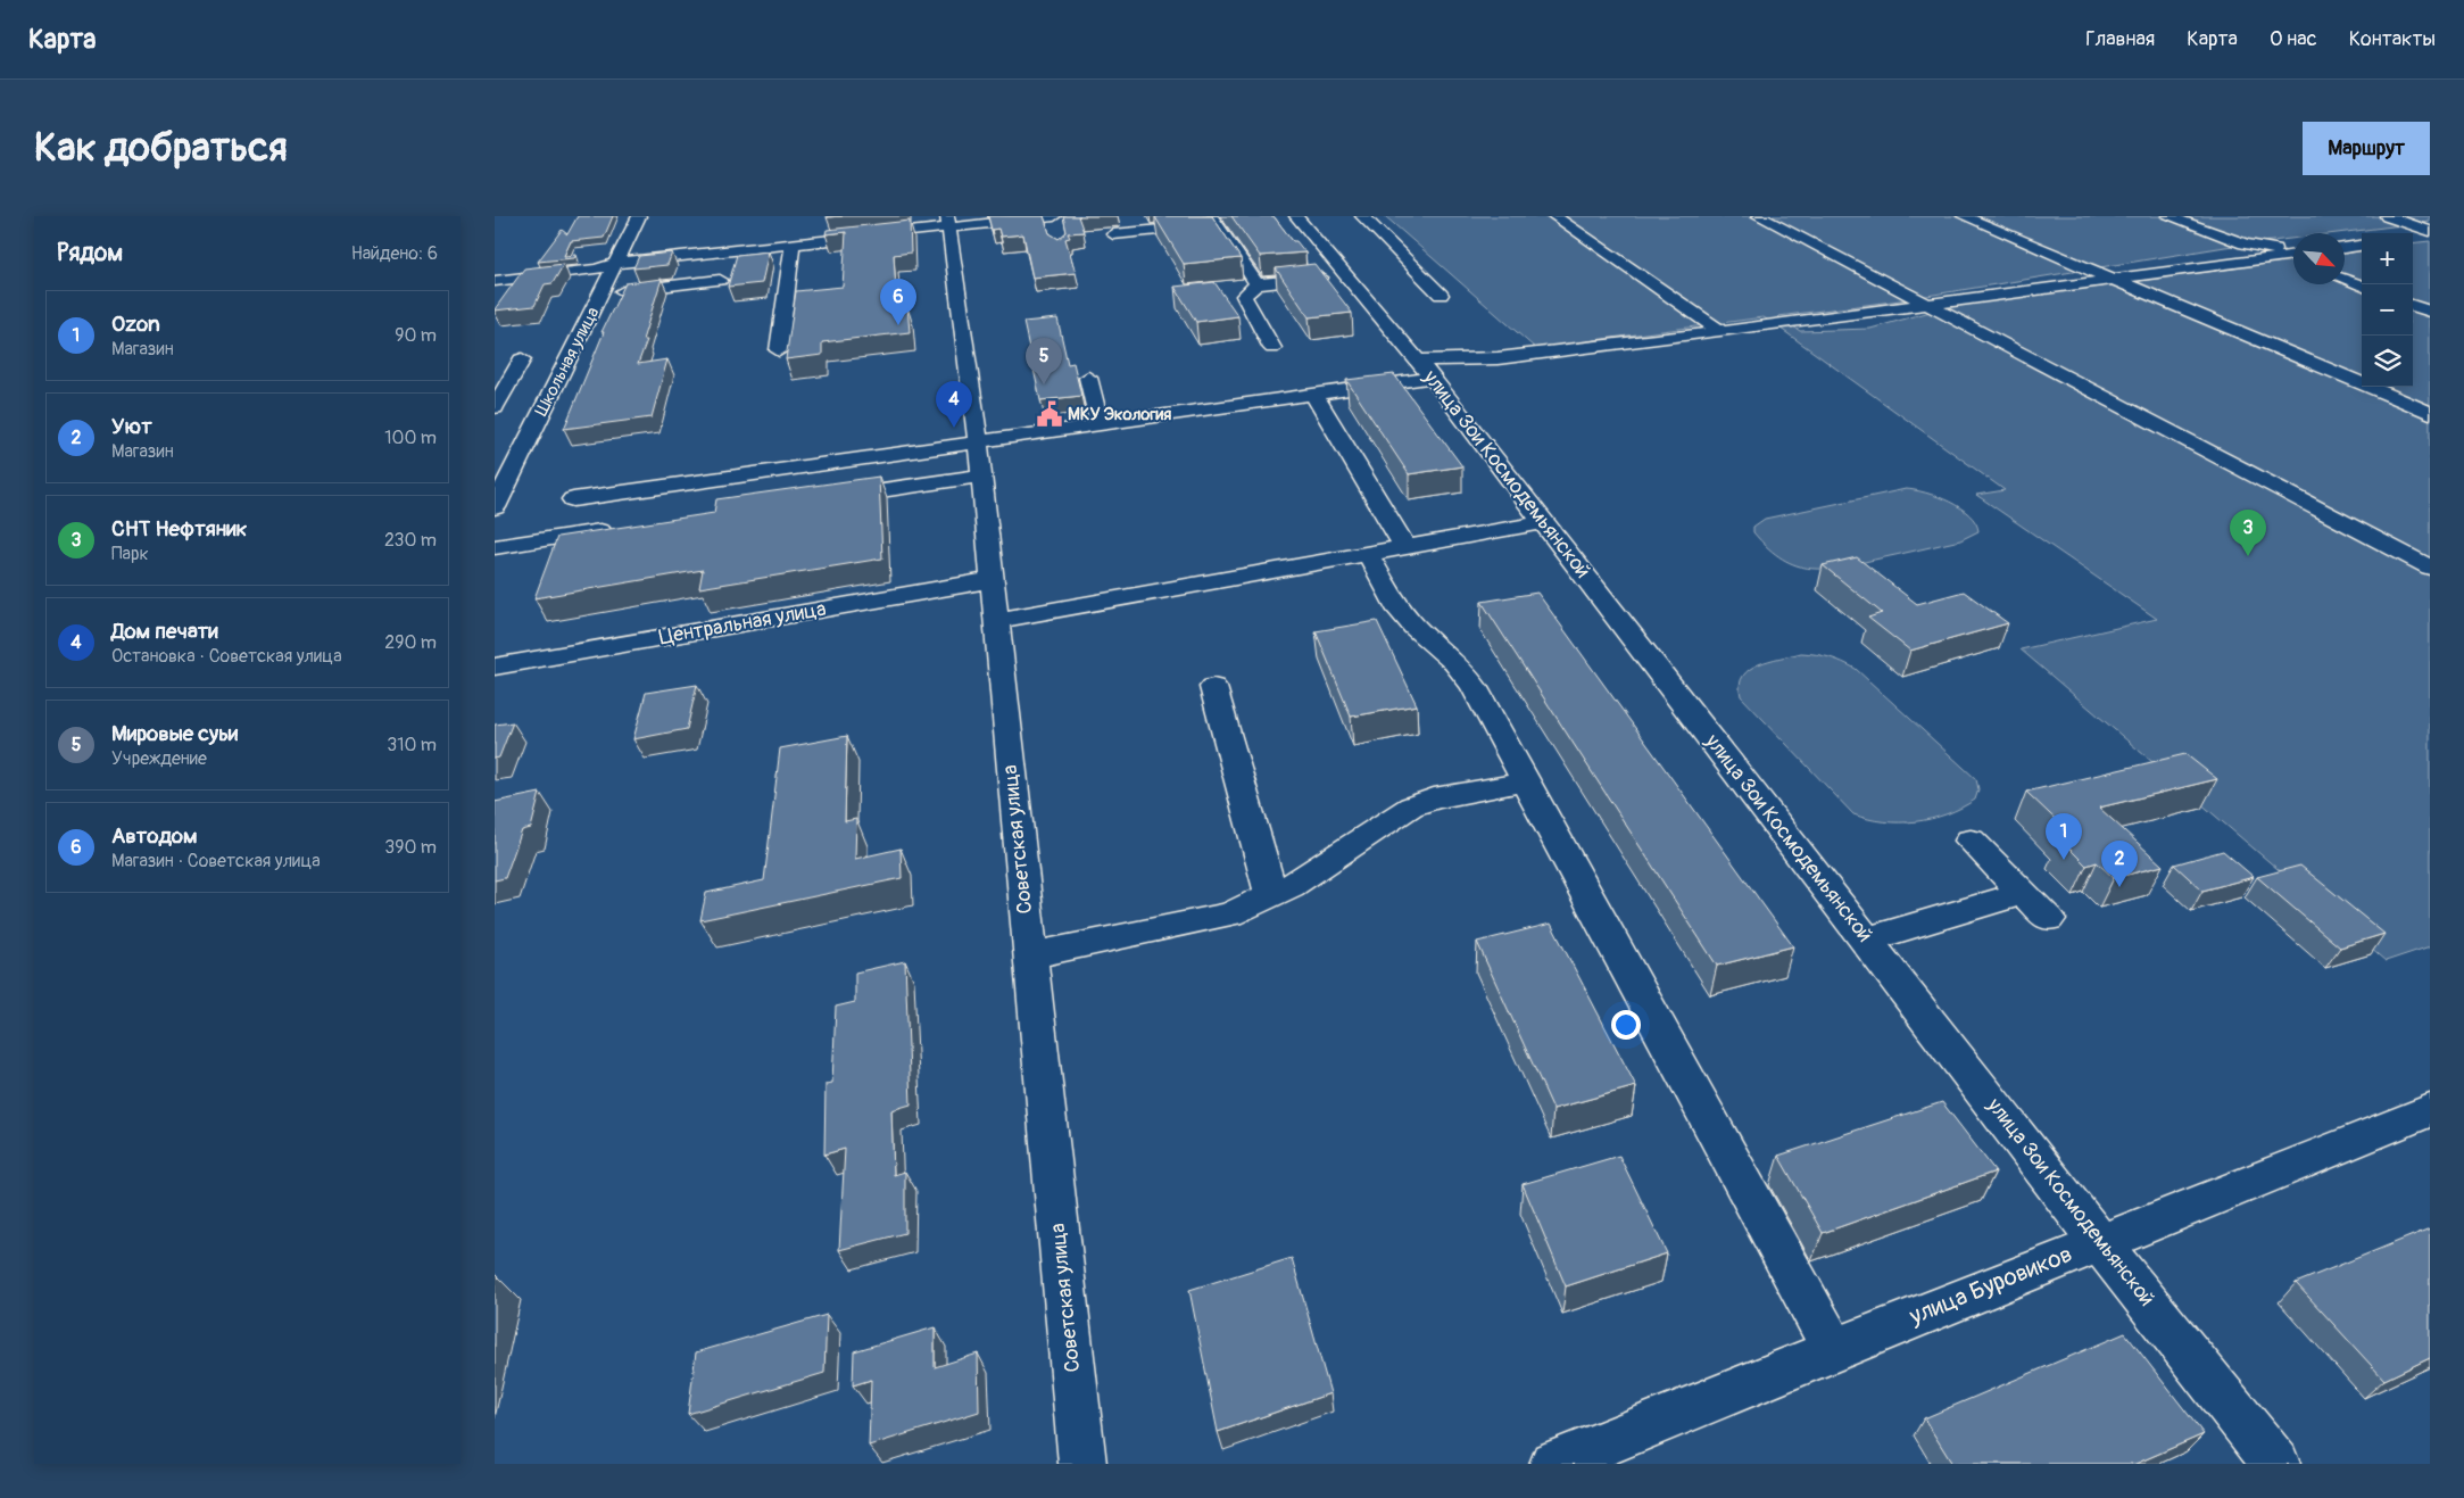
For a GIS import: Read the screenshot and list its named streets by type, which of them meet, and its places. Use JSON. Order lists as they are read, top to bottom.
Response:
{
  "streets": {
    "street": [
      "Школьная улица",
      "улица Зои Космодемьянской",
      "Центральная улица",
      "Советская улица",
      "улица Буровиков"
    ]
  },
  "crossings": [
    ["улица Зои Космодемьянской", "улица Буровиков"],
    ["Центральная улица", "Советская улица"]
  ],
  "places": {
    "public building": ["МКУ Экология"]
  },
  "north": "bottom right",
  "page": {
    "header": "Карта",
    "nav": [
      "Главная",
      "Карта",
      "О нас",
      "Контакты"
    ],
    "buttons": "Маршрут",
    "title": "Как добраться",
    "heading": ["Рядом", "Найдено: 6"],
    "map_buttons": ["+", "−"],
    "pins": [
      "6",
      "5",
      "4",
      "3",
      "1",
      "2"
    ],
    "list": [
      {
        "mark": "1",
        "name": "Ozon",
        "note": "Магазин",
        "value": "90 m"
      },
      {
        "mark": "2",
        "name": "Уют",
        "note": "Магазин",
        "value": "100 m"
      },
      {
        "mark": "3",
        "name": "СНТ Нефтяник",
        "note": "Парк",
        "value": "230 m"
      },
      {
        "mark": "4",
        "name": "Дом печати",
        "note": "Остановка · Советская улица",
        "value": "290 m"
      },
      {
        "mark": "5",
        "name": "Мировые суьи",
        "note": "Учреждение",
        "value": "310 m"
      },
      {
        "mark": "6",
        "name": "Автодом",
        "note": "Магазин · Советская улица",
        "value": "390 m"
      }
    ]
  }
}
